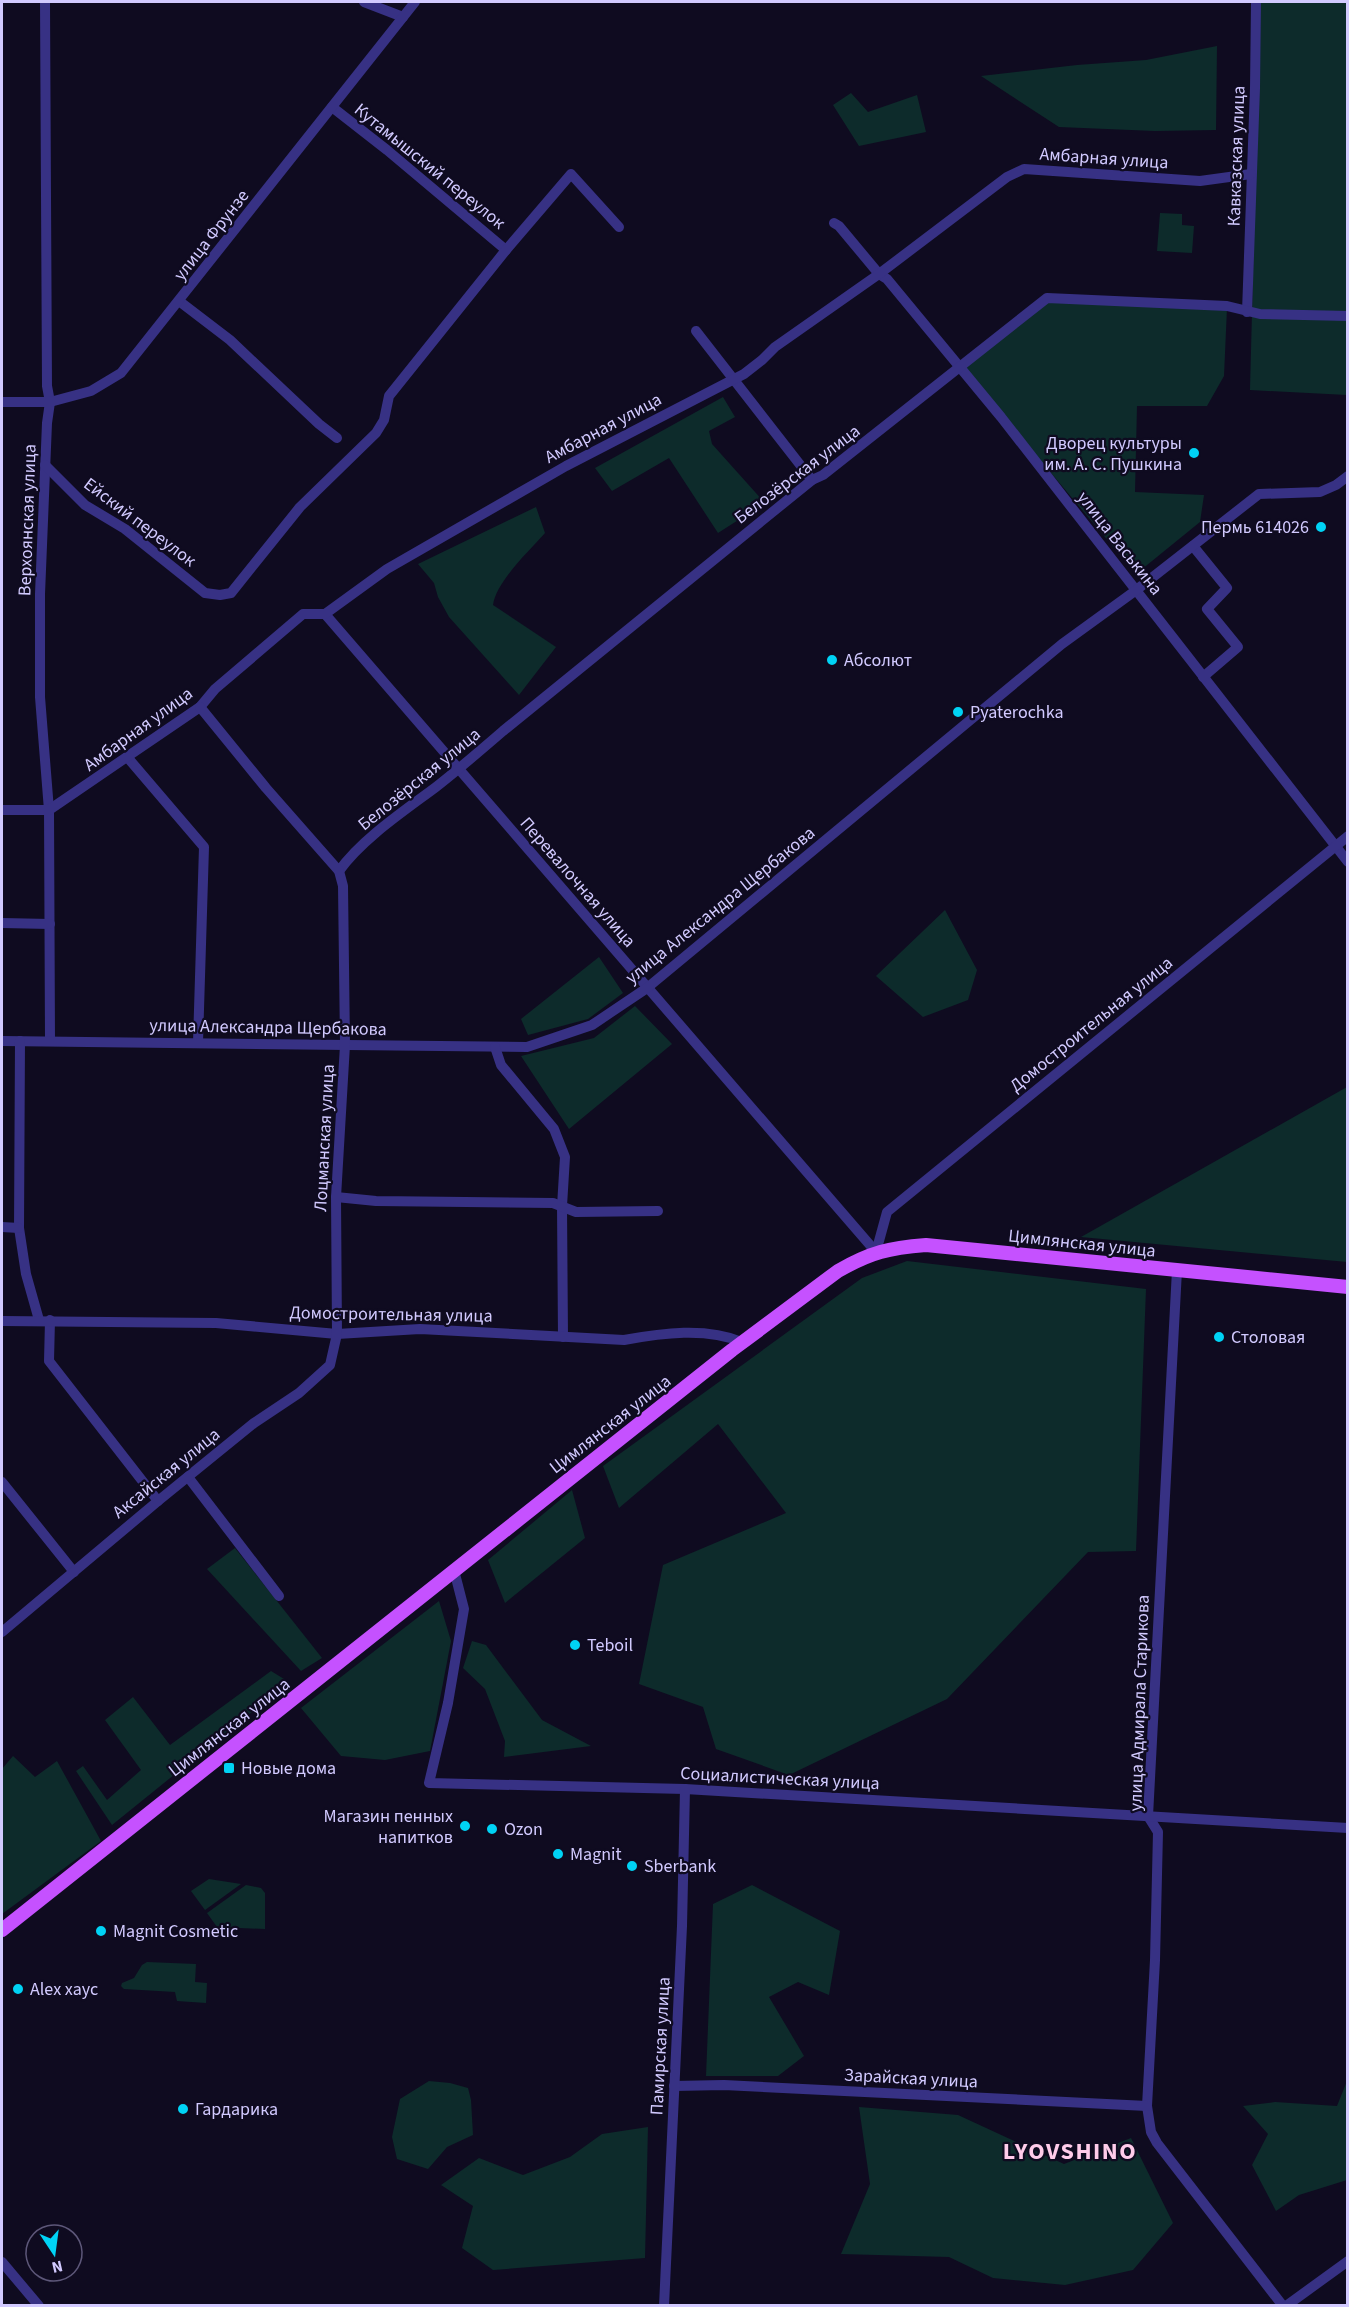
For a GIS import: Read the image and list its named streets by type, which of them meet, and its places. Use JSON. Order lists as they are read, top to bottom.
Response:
{
  "streets": {
    "main road": ["Цимлянская улица"],
    "street": [
      "Кавказская улица",
      "Амбарная улица",
      "Кутамышский переулок",
      "улица Фрунзе",
      "Белозёрская улица",
      "Верхоянская улица",
      "Ейский переулок",
      "улица Васькина",
      "Перевалочная улица",
      "улица Александра Щербакова",
      "Домостроительная улица",
      "Лоцманская улица",
      "Аксайская улица",
      "улица Адмирала Старикова",
      "Социалистическая улица",
      "Памирская улица",
      "Зарайская улица"
    ]
  },
  "crossings": [
    ["Кавказская улица", "Амбарная улица"],
    ["Кавказская улица", "Белозёрская улица"],
    ["Амбарная улица", "Верхоянская улица"],
    ["Амбарная улица", "улица Васькина"],
    ["Амбарная улица", "Перевалочная улица"],
    ["Кутамышский переулок", "улица Фрунзе"],
    ["Кутамышский переулок", "Ейский переулок"],
    ["улица Фрунзе", "Верхоянская улица"],
    ["Белозёрская улица", "улица Васькина"],
    ["Белозёрская улица", "Перевалочная улица"],
    ["Белозёрская улица", "Лоцманская улица"],
    ["Верхоянская улица", "Ейский переулок"],
    ["Верхоянская улица", "улица Александра Щербакова"],
    ["улица Васькина", "улица Александра Щербакова"],
    ["улица Васькина", "Домостроительная улица"],
    ["Перевалочная улица", "улица Александра Щербакова"],
    ["Перевалочная улица", "Домостроительная улица"],
    ["Перевалочная улица", "Цимлянская улица"],
    ["улица Александра Щербакова", "Лоцманская улица"],
    ["Домостроительная улица", "Лоцманская улица"],
    ["Домостроительная улица", "Цимлянская улица"],
    ["Домостроительная улица", "Аксайская улица"],
    ["Лоцманская улица", "Аксайская улица"],
    ["Цимлянская улица", "улица Адмирала Старикова"],
    ["Цимлянская улица", "Социалистическая улица"],
    ["улица Адмирала Старикова", "Социалистическая улица"],
    ["улица Адмирала Старикова", "Зарайская улица"],
    ["Социалистическая улица", "Памирская улица"],
    ["Памирская улица", "Зарайская улица"]
  ],
  "districts": ["LYOVSHINO"],
  "places": {
    "other": [
      "Дворец культуры им. А. С. Пушкина",
      "Пермь 614026",
      "Абсолют",
      "Pyaterochka",
      "Столовая",
      "Teboil",
      "Магазин пенных напитков",
      "Ozon",
      "Magnit",
      "Sberbank",
      "Magnit Cosmetic",
      "Alex хаус",
      "Гардарика"
    ],
    "transit": ["Новые дома"]
  },
  "north": "bottom"
}
